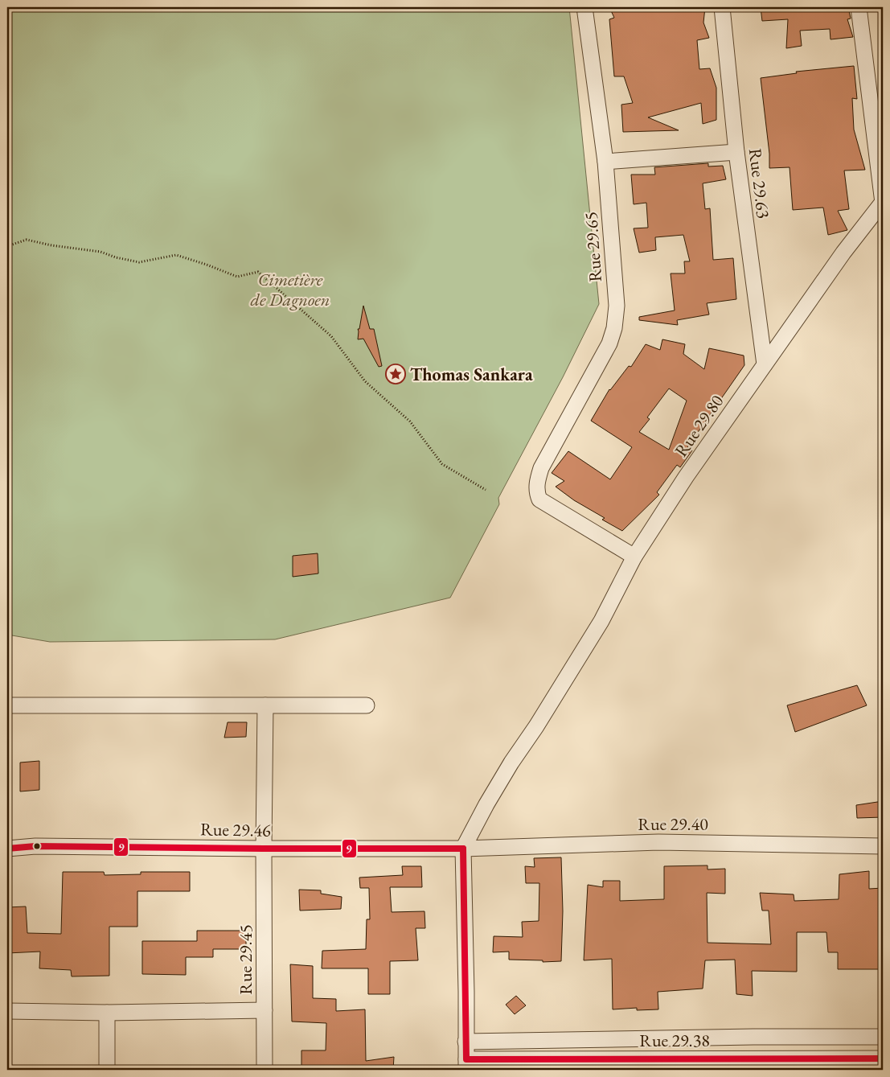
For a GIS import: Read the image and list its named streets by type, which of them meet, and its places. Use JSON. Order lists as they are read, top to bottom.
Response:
{
  "streets": {
    "street": [
      "Rue 29.63",
      "Rue 29.65",
      "Rue 29.80",
      "Rue 29.40",
      "Rue 29.46",
      "Rue 29.45",
      "Rue 29.38"
    ]
  },
  "crossings": [
    ["Rue 29.63", "Rue 29.80"],
    ["Rue 29.65", "Rue 29.80"],
    ["Rue 29.80", "Rue 29.40"],
    ["Rue 29.80", "Rue 29.46"],
    ["Rue 29.40", "Rue 29.46"],
    ["Rue 29.46", "Rue 29.45"]
  ],
  "parks": ["Cimetière de Dagnoen"],
  "places": {
    "place": ["Thomas Sankara"]
  },
  "lines": ["transit line 9"]
}
